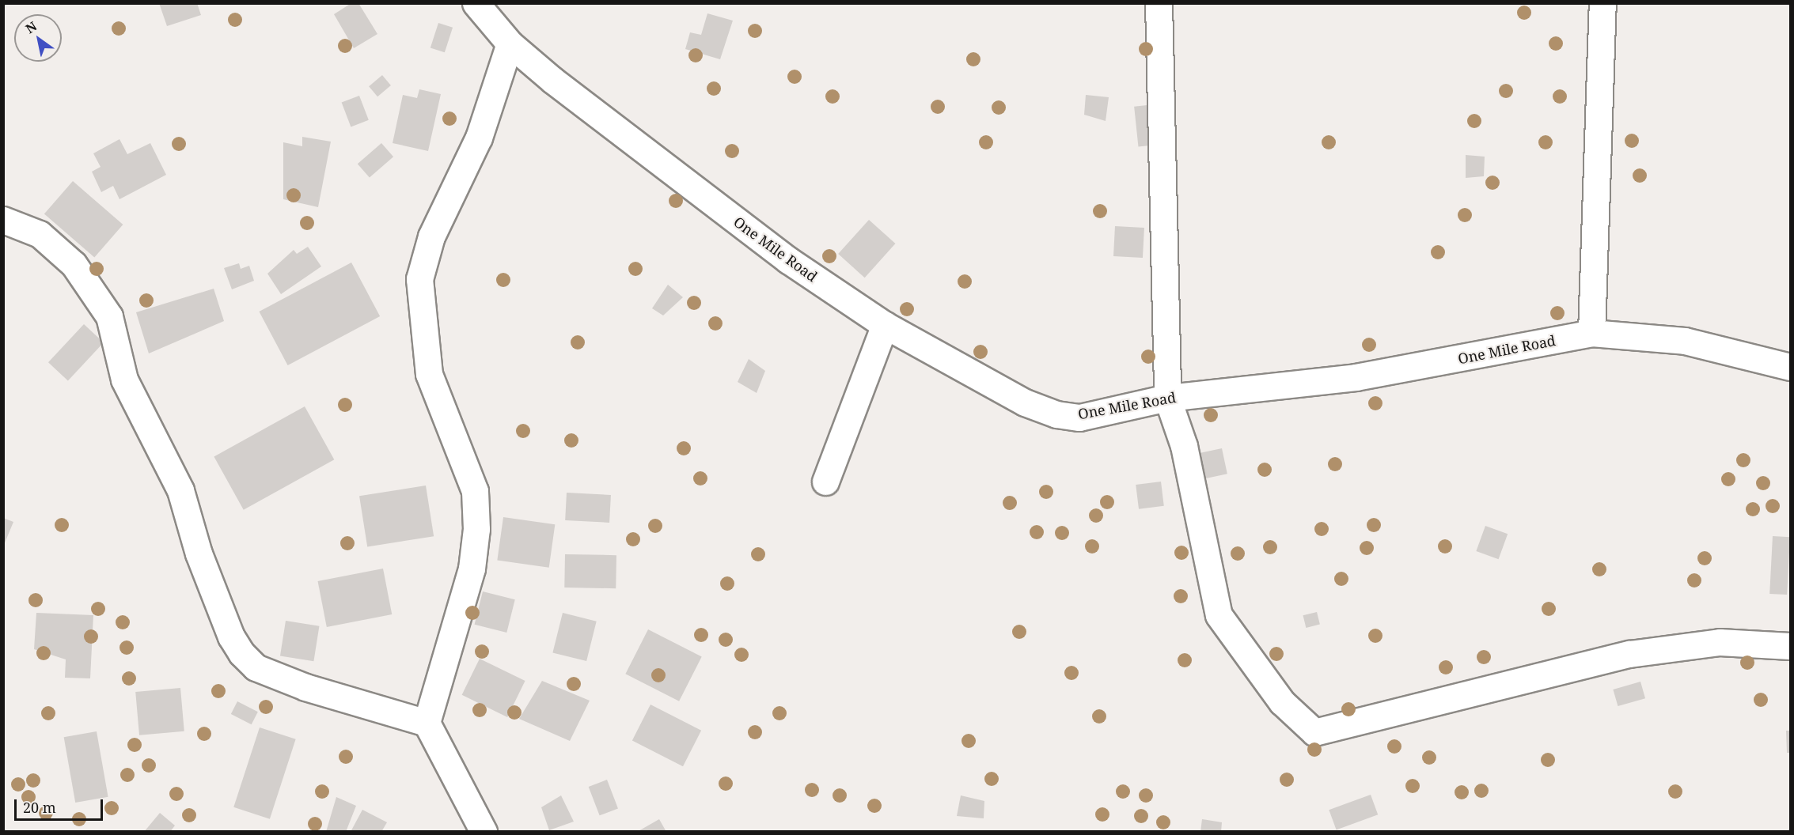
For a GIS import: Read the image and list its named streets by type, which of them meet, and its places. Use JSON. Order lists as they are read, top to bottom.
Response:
{
  "streets": {
    "street": ["One Mile Road"]
  },
  "scale_bar": "20 m",
  "north": "top left"
}
